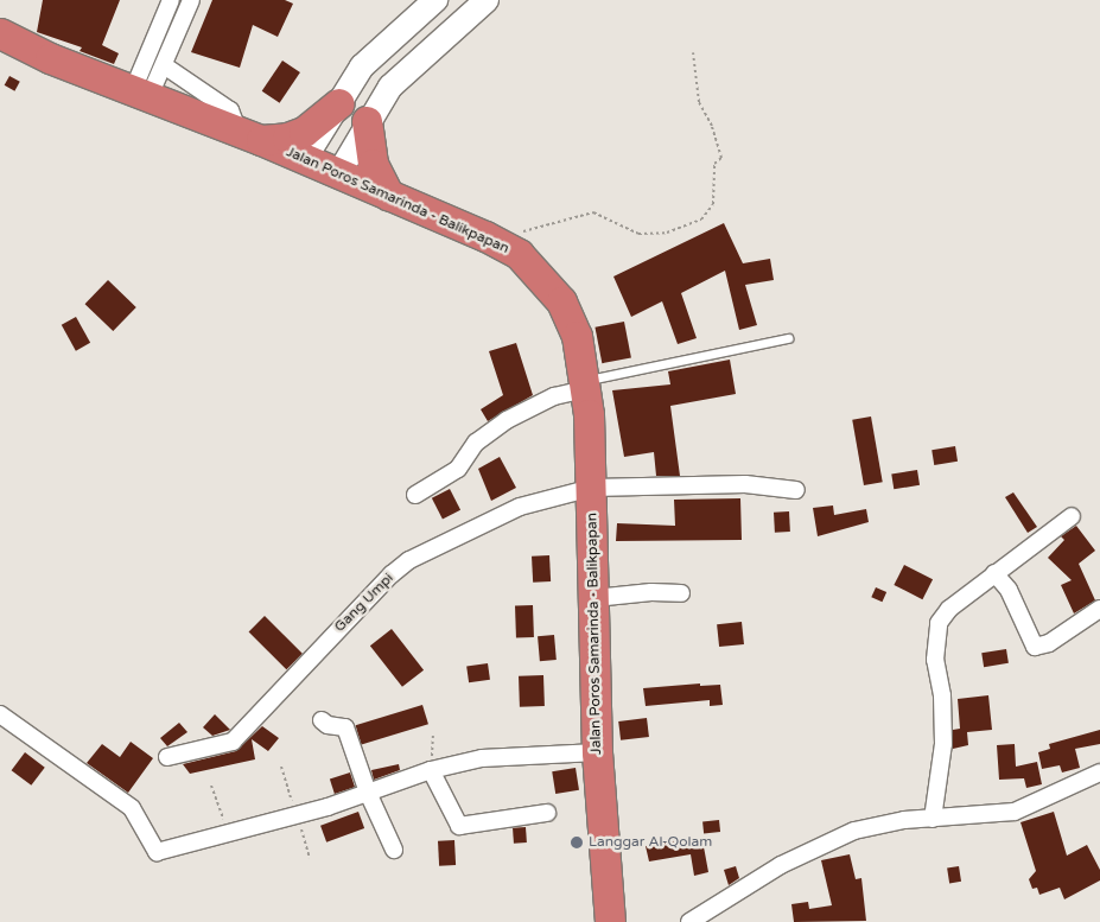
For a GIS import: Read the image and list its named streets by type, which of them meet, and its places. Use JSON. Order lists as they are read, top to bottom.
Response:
{
  "streets": {
    "highway": ["Jalan Poros Samarinda - Balikpapan"],
    "street": ["Gang Umpi"]
  },
  "crossings": [
    ["Jalan Poros Samarinda - Balikpapan", "Gang Umpi"]
  ],
  "places": ["Langgar Al-Qolam"]
}
